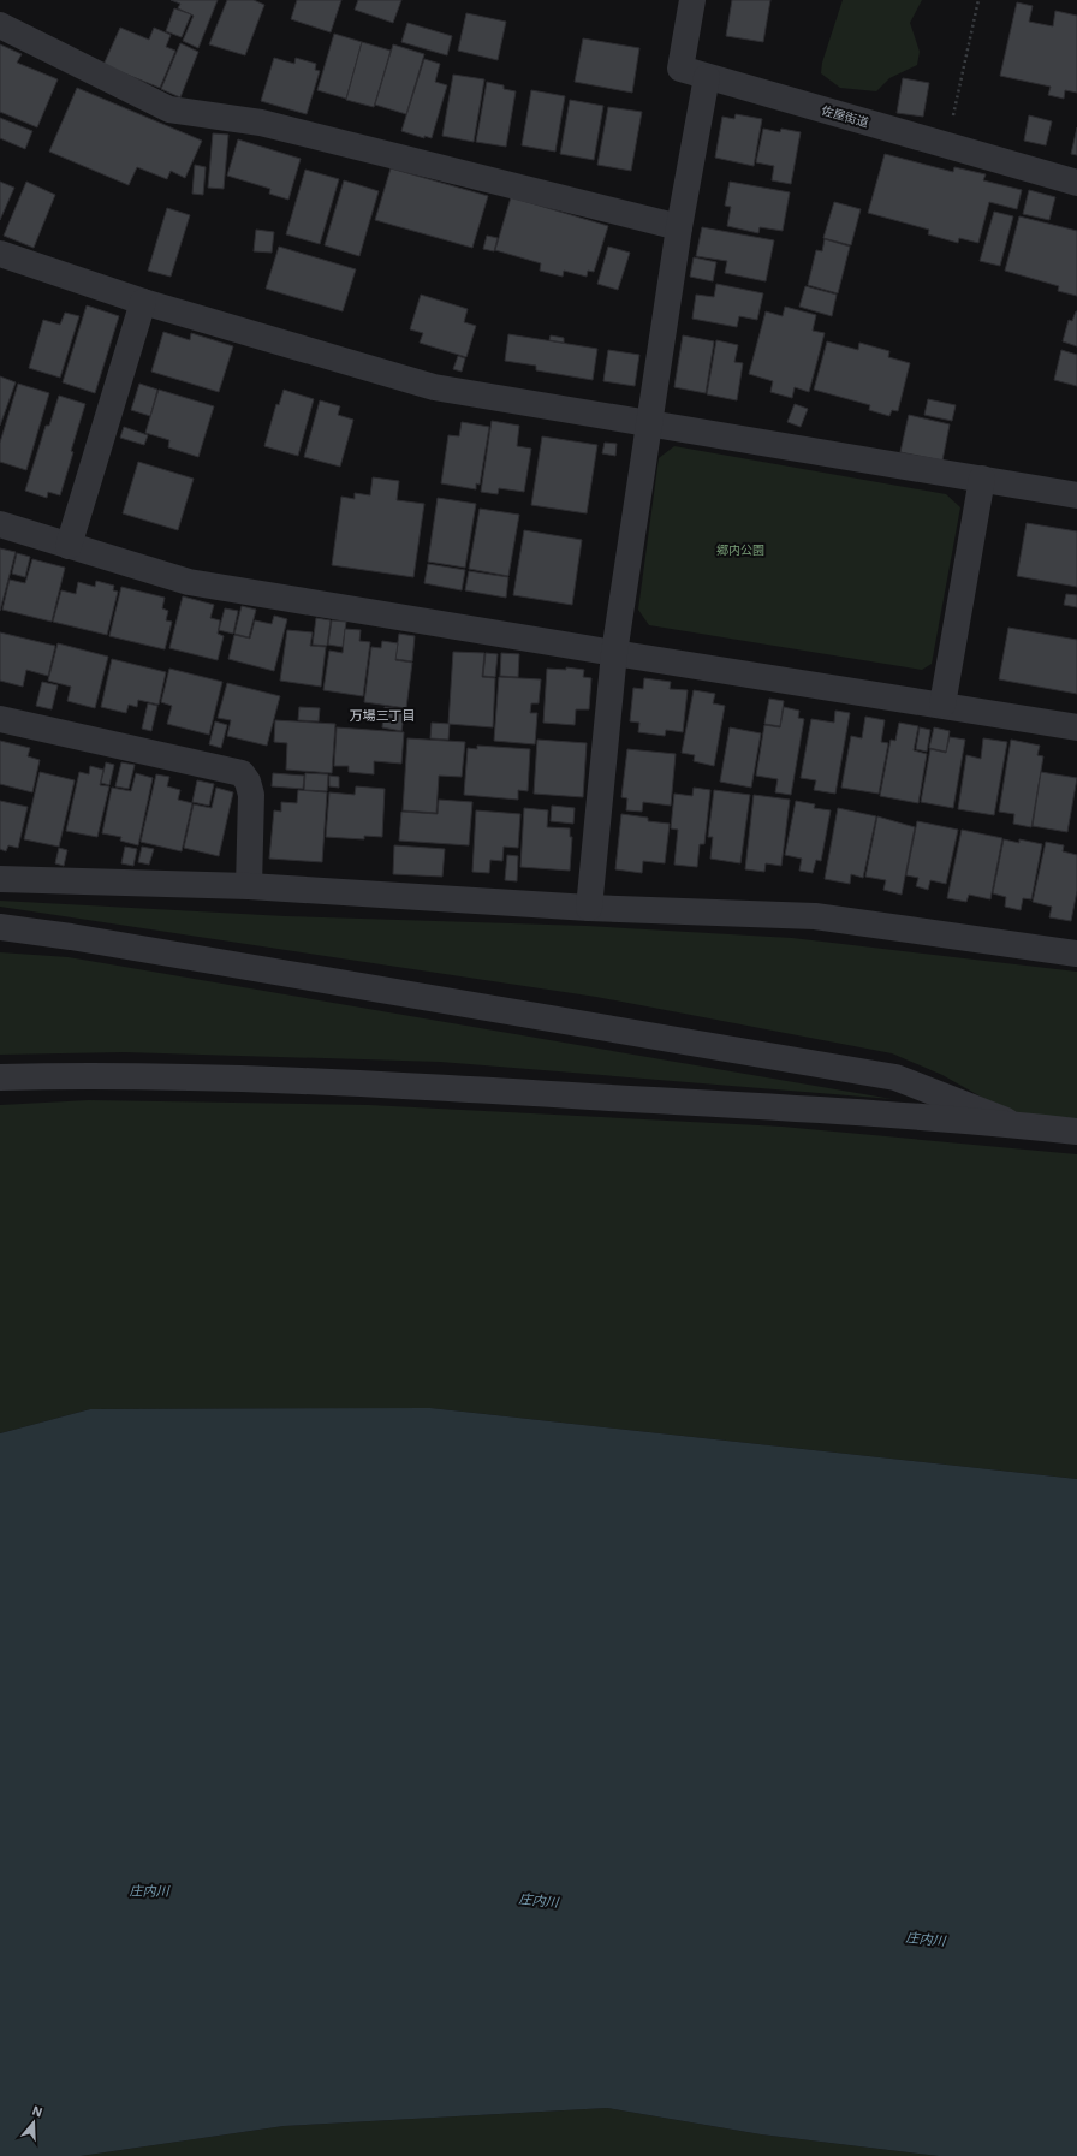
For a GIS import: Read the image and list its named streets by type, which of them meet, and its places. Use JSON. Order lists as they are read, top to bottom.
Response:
{
  "streets": {
    "street": ["佐屋街道"]
  },
  "districts": ["万場三丁目"],
  "water": ["庄内川"],
  "parks": ["郷内公園"],
  "north": "top"
}
